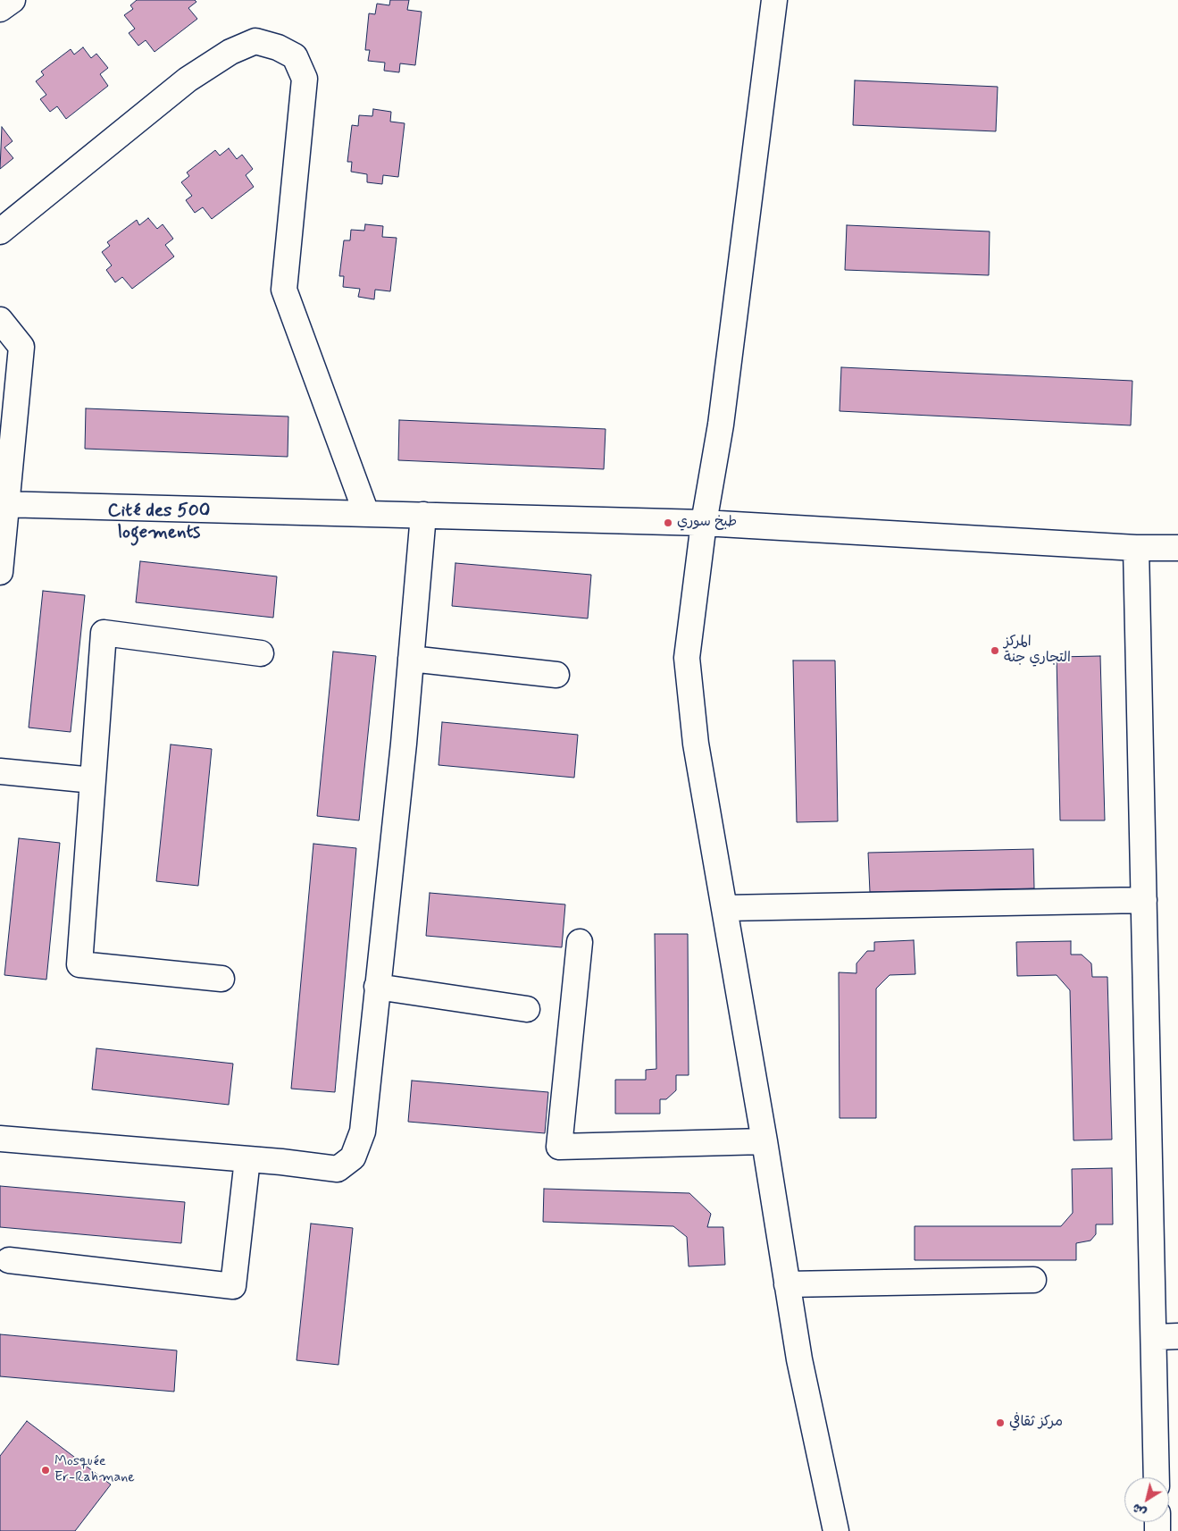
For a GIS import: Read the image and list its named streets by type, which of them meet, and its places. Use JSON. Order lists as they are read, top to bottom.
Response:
{
  "districts": ["Cité des 500 logements"],
  "places": [
    "طبخ سوري",
    "المركز التجاري جنة",
    "مركز ثقافي",
    "Mosquée Er-Rahmane"
  ],
  "north": "bottom left"
}
